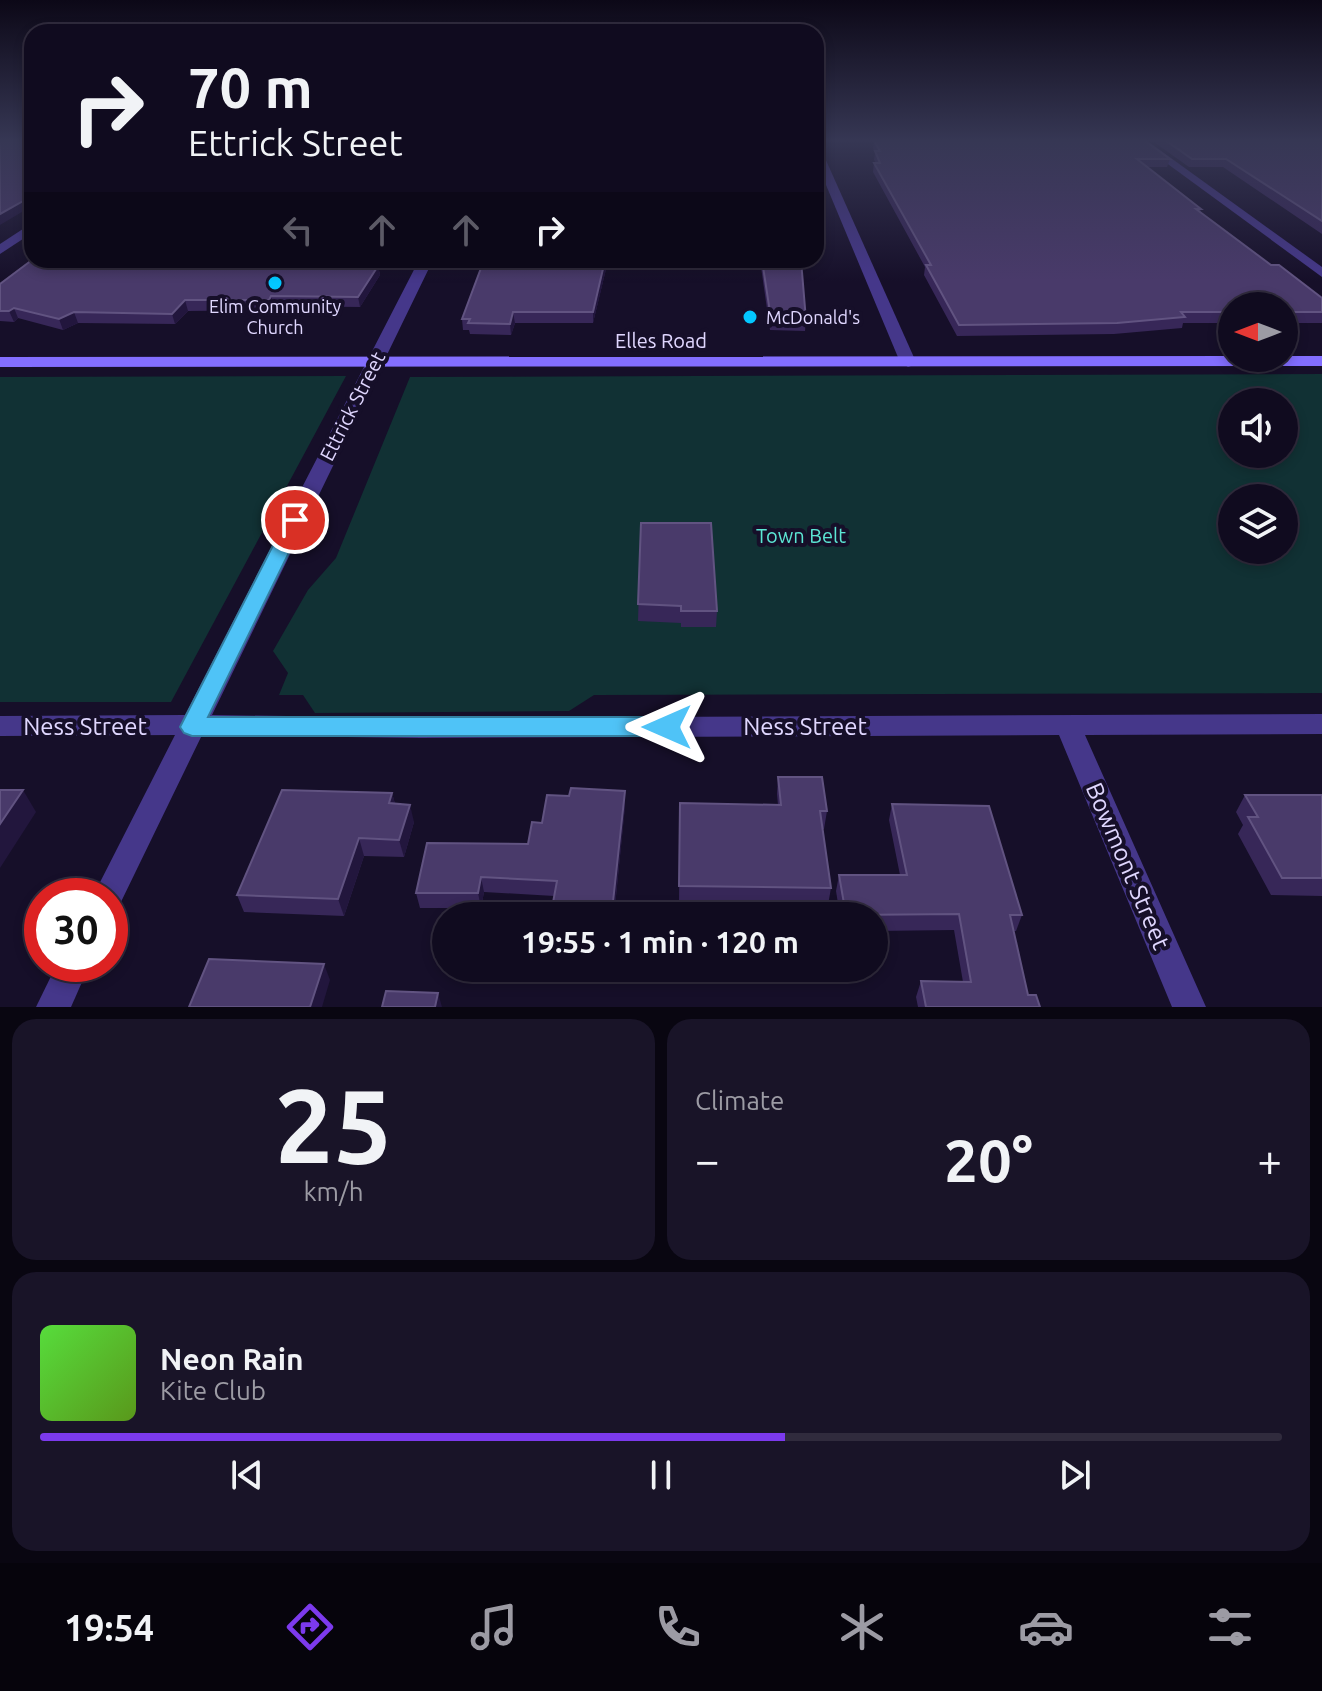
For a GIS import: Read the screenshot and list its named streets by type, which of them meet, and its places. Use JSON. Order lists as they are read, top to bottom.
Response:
{
  "streets": {
    "main road": ["Elles Road"],
    "street": ["Ettrick Street", "Ness Street", "Bowmont Street"]
  },
  "crossings": [
    ["Elles Road", "Ettrick Street"],
    ["Ettrick Street", "Ness Street"],
    ["Ness Street", "Bowmont Street"]
  ],
  "parks": ["Town Belt"],
  "places": ["Elim Community Church", "McDonald's"],
  "north": "left",
  "page": {
    "turn": ["70 m", "Ettrick Street"],
    "limit": "30",
    "trip": "19:55 · 1 min · 120 m",
    "tile": [
      ["25", "km/h"],
      "Climate"
    ],
    "heat": ["−", "20°", "+"],
    "song": ["Neon Rain", "Kite Club"],
    "tabs": "19:54"
  }
}
